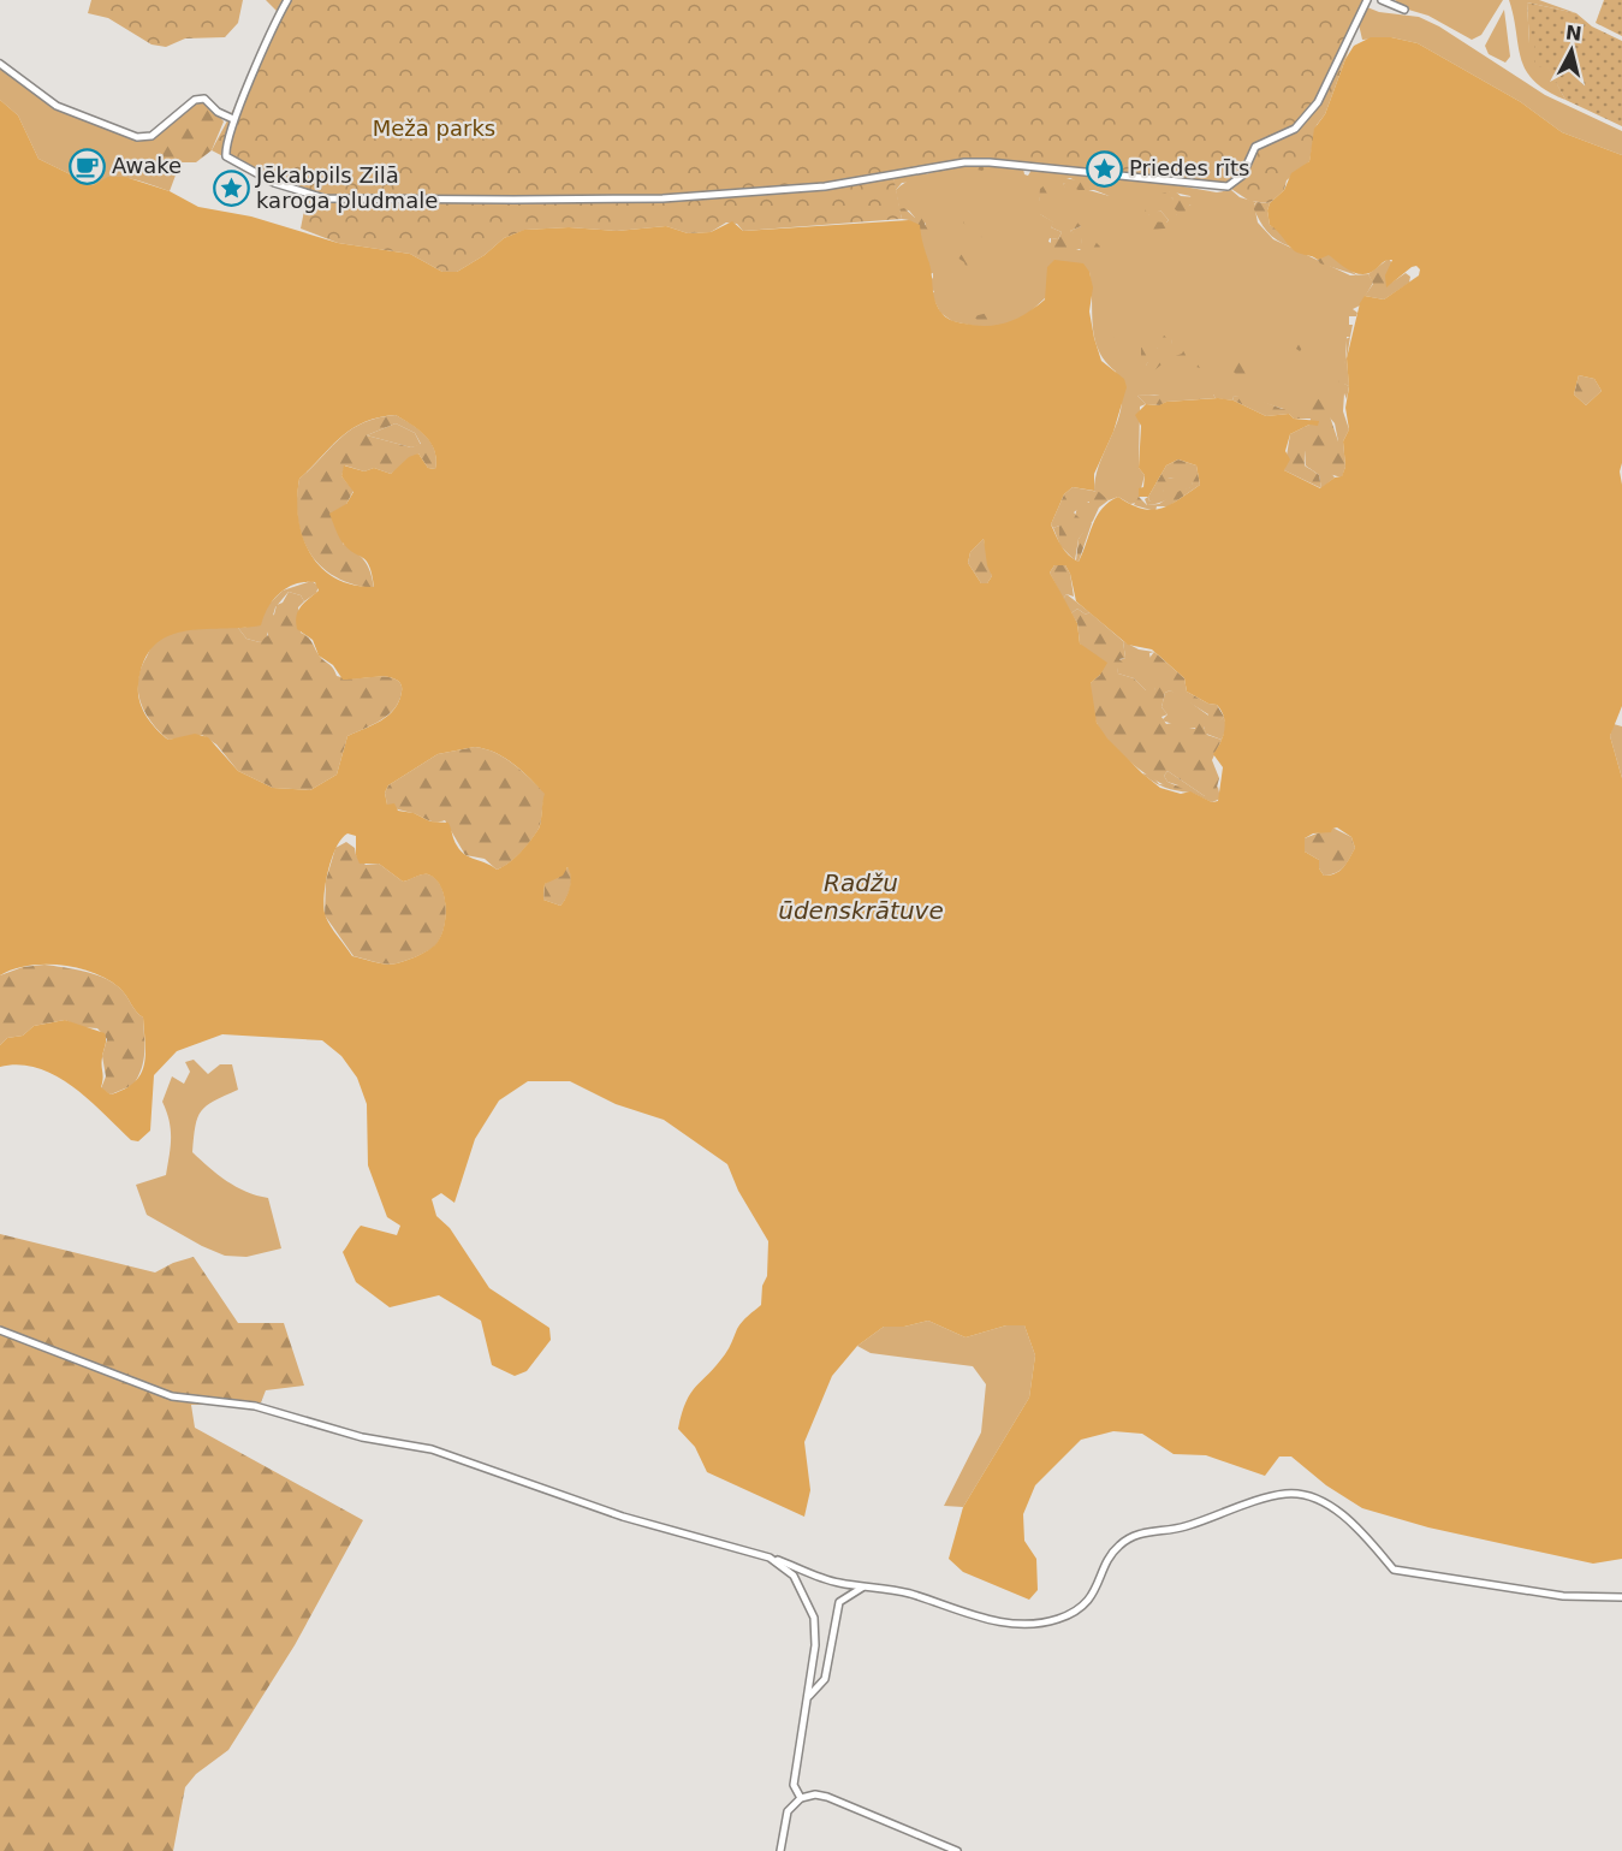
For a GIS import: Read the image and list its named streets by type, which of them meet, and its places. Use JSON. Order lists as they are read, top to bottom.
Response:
{
  "water": ["Radžu ūdenskrātuve"],
  "parks": ["Meža parks"],
  "places": {
    "cafe": ["Awake"],
    "place": ["Priedes rīts", "Jēkabpils Zilā karoga pludmale"]
  },
  "north": "top"
}
